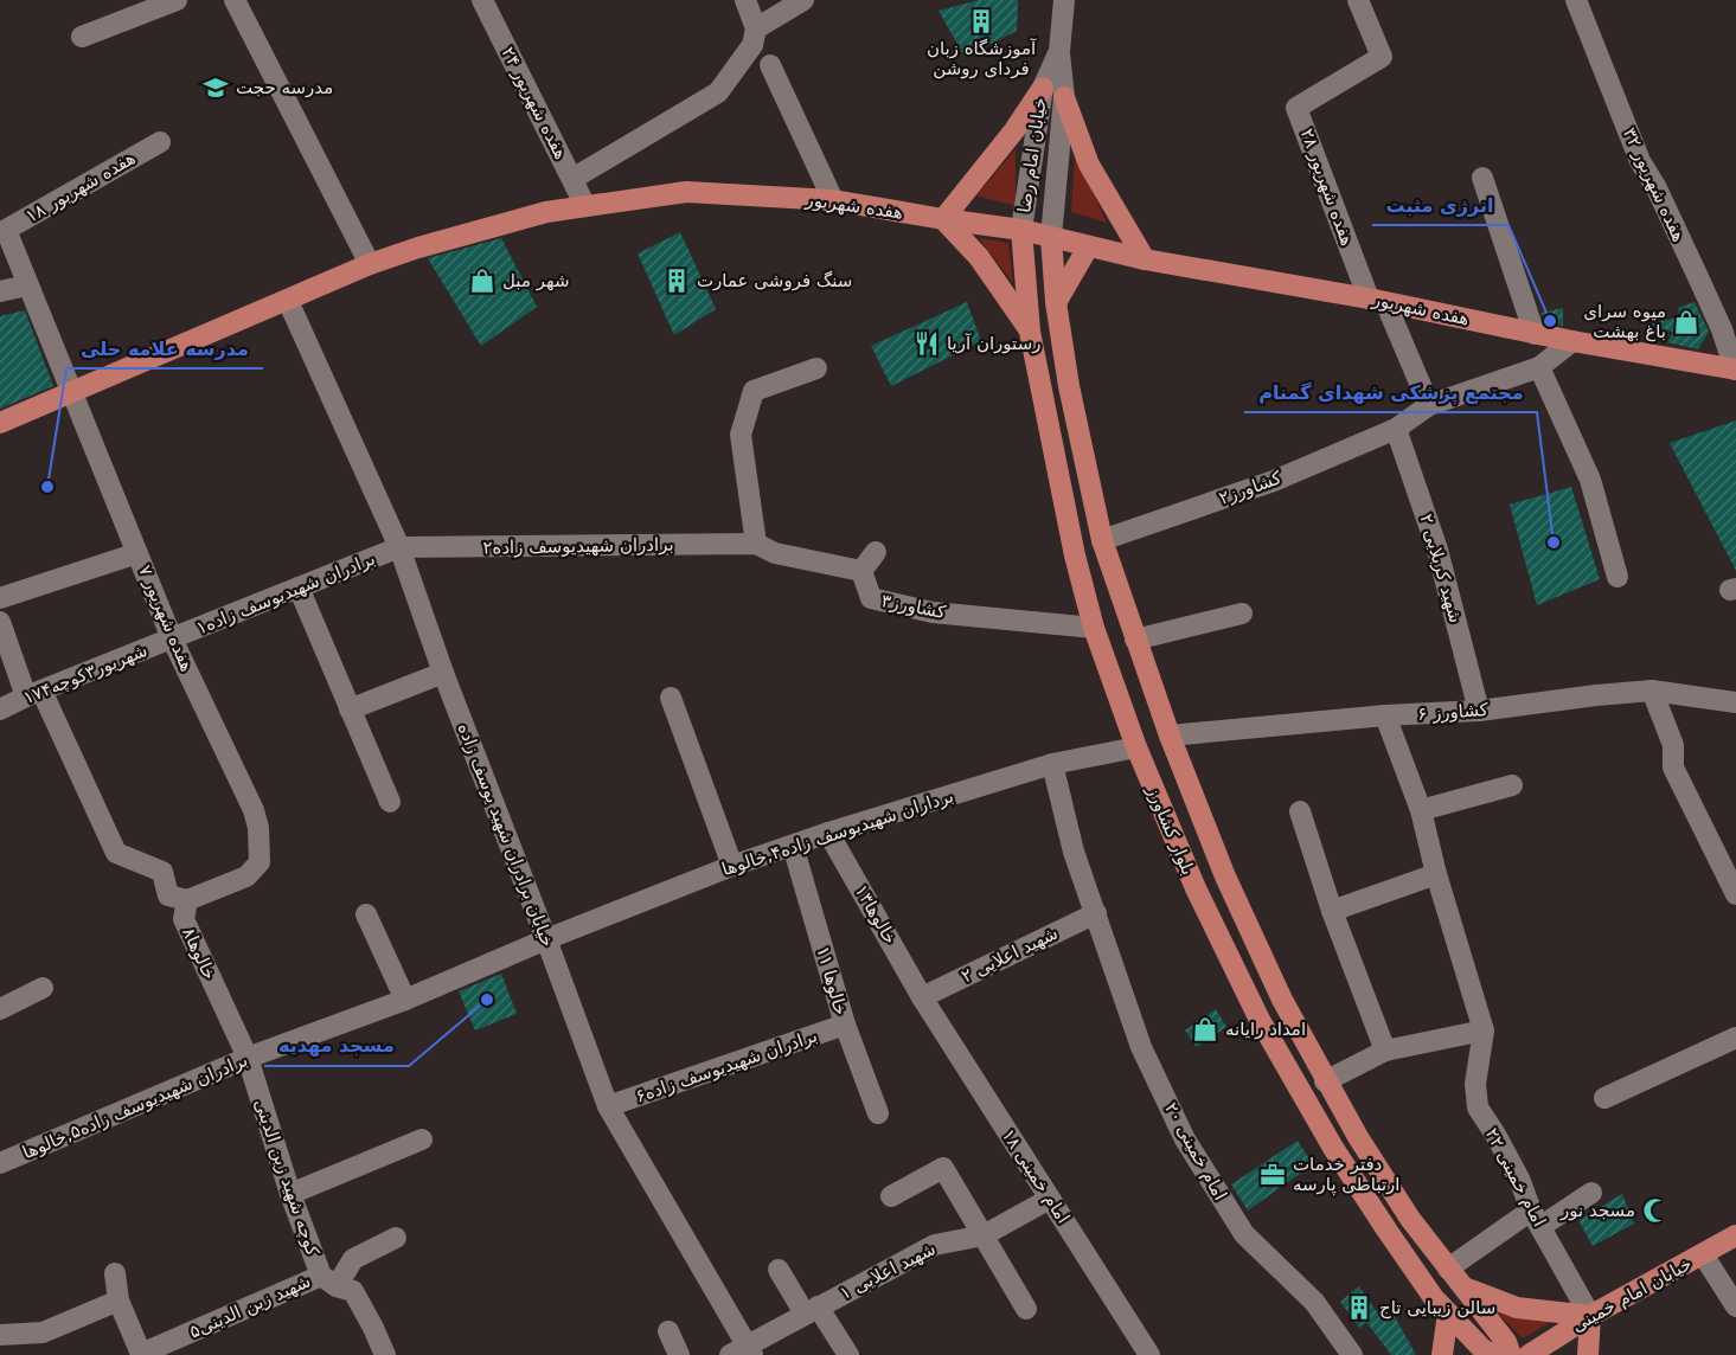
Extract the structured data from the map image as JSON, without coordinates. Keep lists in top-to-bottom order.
{
  "streets": {
    "main road": ["هفده شهریور", "بلوار کشاورز", "خیابان امام خمینی"],
    "street": [
      "هفده شهریور ۲۴",
      "خیابان امام رضا",
      "هفده شهریور ۳۲",
      "هفده شهریور ۱۸",
      "هفده شهریور ۲۸",
      "کشاورز۲",
      "برادران شهیدیوسف زاده۲",
      "شهید کربلایی ۲",
      "برادران شهیدیوسف زاده۱",
      "کشاورز۳",
      "هفده شهریور ۷",
      "۱۷شهریور۳کوچه۴",
      "کشاورز ۶",
      "برداران شهیدیوسف زاده۴,خالوها",
      "خیابان برادران شهید یوسف زاده",
      "خالوها۱۳",
      "خالوها۸",
      "شهید اعلایی ۲",
      "خالوها ۱۱",
      "برادران شهیدیوسف زاده۶",
      "برادران شهیدیوسف زاده۵,خالوها",
      "امام خمینی ۲۰",
      "امام خمینی ۱۸",
      "کوچه شهید زین الدینی",
      "امام خمینی ۲۲",
      "شهید اعلایی ۱",
      "شهید زین الدینی۵"
    ]
  },
  "crossings": [
    ["هفده شهریور ۲۴", "هفده شهریور"],
    ["خیابان امام رضا", "هفده شهریور"],
    ["خیابان امام رضا", "بلوار کشاورز"],
    ["هفده شهریور ۳۲", "هفده شهریور"],
    ["هفده شهریور ۱۸", "هفده شهریور"],
    ["هفده شهریور ۱۸", "هفده شهریور ۷"],
    ["هفده شهریور ۲۸", "هفده شهریور"],
    ["هفده شهریور", "کشاورز۲"],
    ["هفده شهریور", "هفده شهریور ۷"],
    ["هفده شهریور", "بلوار کشاورز"],
    ["هفده شهریور", "خیابان برادران شهید یوسف زاده"],
    ["کشاورز۲", "شهید کربلایی ۲"],
    ["کشاورز۲", "بلوار کشاورز"],
    ["برادران شهیدیوسف زاده۲", "برادران شهیدیوسف زاده۱"],
    ["برادران شهیدیوسف زاده۲", "خیابان برادران شهید یوسف زاده"],
    ["شهید کربلایی ۲", "کشاورز ۶"],
    ["برادران شهیدیوسف زاده۱", "هفده شهریور ۷"],
    ["برادران شهیدیوسف زاده۱", "۱۷شهریور۳کوچه۴"],
    ["برادران شهیدیوسف زاده۱", "خیابان برادران شهید یوسف زاده"],
    ["کشاورز۳", "بلوار کشاورز"],
    ["هفده شهریور ۷", "۱۷شهریور۳کوچه۴"],
    ["هفده شهریور ۷", "خالوها۸"],
    ["کشاورز ۶", "بلوار کشاورز"],
    ["بلوار کشاورز", "برداران شهیدیوسف زاده۴,خالوها"],
    ["برداران شهیدیوسف زاده۴,خالوها", "خیابان برادران شهید یوسف زاده"],
    ["برداران شهیدیوسف زاده۴,خالوها", "خالوها۱۳"],
    ["برداران شهیدیوسف زاده۴,خالوها", "خالوها ۱۱"],
    ["برداران شهیدیوسف زاده۴,خالوها", "برادران شهیدیوسف زاده۵,خالوها"],
    ["برداران شهیدیوسف زاده۴,خالوها", "امام خمینی ۲۰"],
    ["خیابان برادران شهید یوسف زاده", "برادران شهیدیوسف زاده۶"],
    ["خیابان برادران شهید یوسف زاده", "برادران شهیدیوسف زاده۵,خالوها"],
    ["خیابان برادران شهید یوسف زاده", "شهید اعلایی ۱"],
    ["خالوها۱۳", "شهید اعلایی ۲"],
    ["خالوها۱۳", "امام خمینی ۱۸"],
    ["خالوها۸", "برادران شهیدیوسف زاده۵,خالوها"],
    ["خالوها۸", "کوچه شهید زین الدینی"],
    ["شهید اعلایی ۲", "امام خمینی ۲۰"],
    ["شهید اعلایی ۲", "امام خمینی ۱۸"],
    ["خالوها ۱۱", "برادران شهیدیوسف زاده۶"],
    ["برادران شهیدیوسف زاده۵,خالوها", "کوچه شهید زین الدینی"],
    ["امام خمینی ۱۸", "شهید اعلایی ۱"],
    ["کوچه شهید زین الدینی", "شهید زین الدینی۵"],
    ["امام خمینی ۲۲", "خیابان امام خمینی"]
  ],
  "places": {
    "building": ["آموزشگاه زبان فردای روشن", "سنگ فروشی عمارت", "سالن زیبایی تاج"],
    "school or university": ["مدرسه حجت"],
    "shop": ["شهر مبل", "میوه سرای باغ بهشت", "امداد رایانه"],
    "other": [
      "انرژی مثبت",
      "مدرسه علامه حلی",
      "مجتمع پزشکی شهدای گمنام",
      "مسجد مهدیه"
    ],
    "restaurant": ["رستوران آریا"],
    "office": ["دفتر خدمات ارتباطی پارسه"],
    "mosque": ["مسجد نور"]
  }
}
